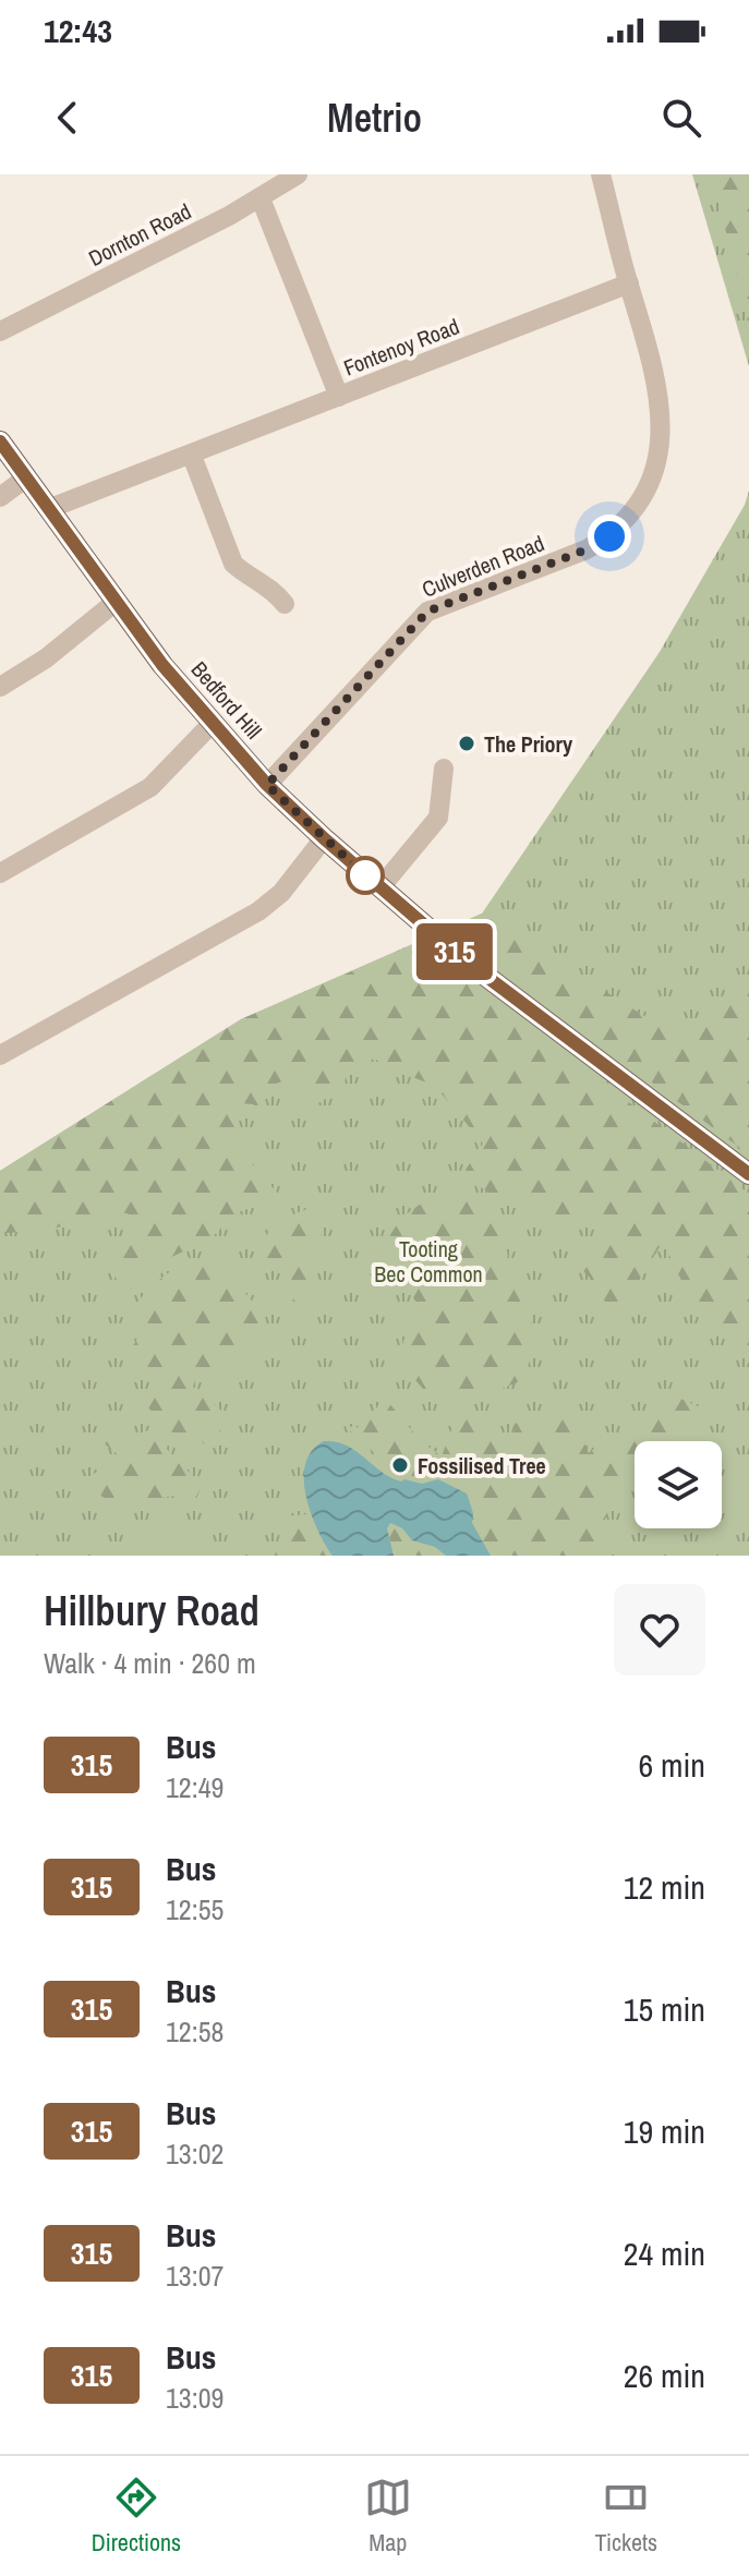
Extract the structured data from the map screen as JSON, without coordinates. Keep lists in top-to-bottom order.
{
  "streets": {
    "main road": ["Bedford Hill"],
    "street": ["Dornton Road", "Fontenoy Road", "Culverden Road"]
  },
  "crossings": [
    ["Fontenoy Road", "Culverden Road"],
    ["Fontenoy Road", "Bedford Hill"],
    ["Culverden Road", "Bedford Hill"]
  ],
  "parks": ["Tooting Bec Common"],
  "places": ["The Priory", "Fossilised Tree"],
  "lines": ["bus line 315"],
  "page": {
    "status": "12:43",
    "header": "Metrio",
    "on_map": "315",
    "heading": ["Hillbury Road", "Walk · 4 min · 260 m"],
    "list": [
      {
        "mark": "315",
        "name": "Bus",
        "note": "12:49",
        "value": "6 min"
      },
      {
        "mark": "315",
        "name": "Bus",
        "note": "12:55",
        "value": "12 min"
      },
      {
        "mark": "315",
        "name": "Bus",
        "note": "12:58",
        "value": "15 min"
      },
      {
        "mark": "315",
        "name": "Bus",
        "note": "13:02",
        "value": "19 min"
      },
      {
        "mark": "315",
        "name": "Bus",
        "note": "13:07",
        "value": "24 min"
      },
      {
        "mark": "315",
        "name": "Bus",
        "note": "13:09",
        "value": "26 min"
      }
    ],
    "tabs": ["Directions", "Map", "Tickets"]
  }
}
